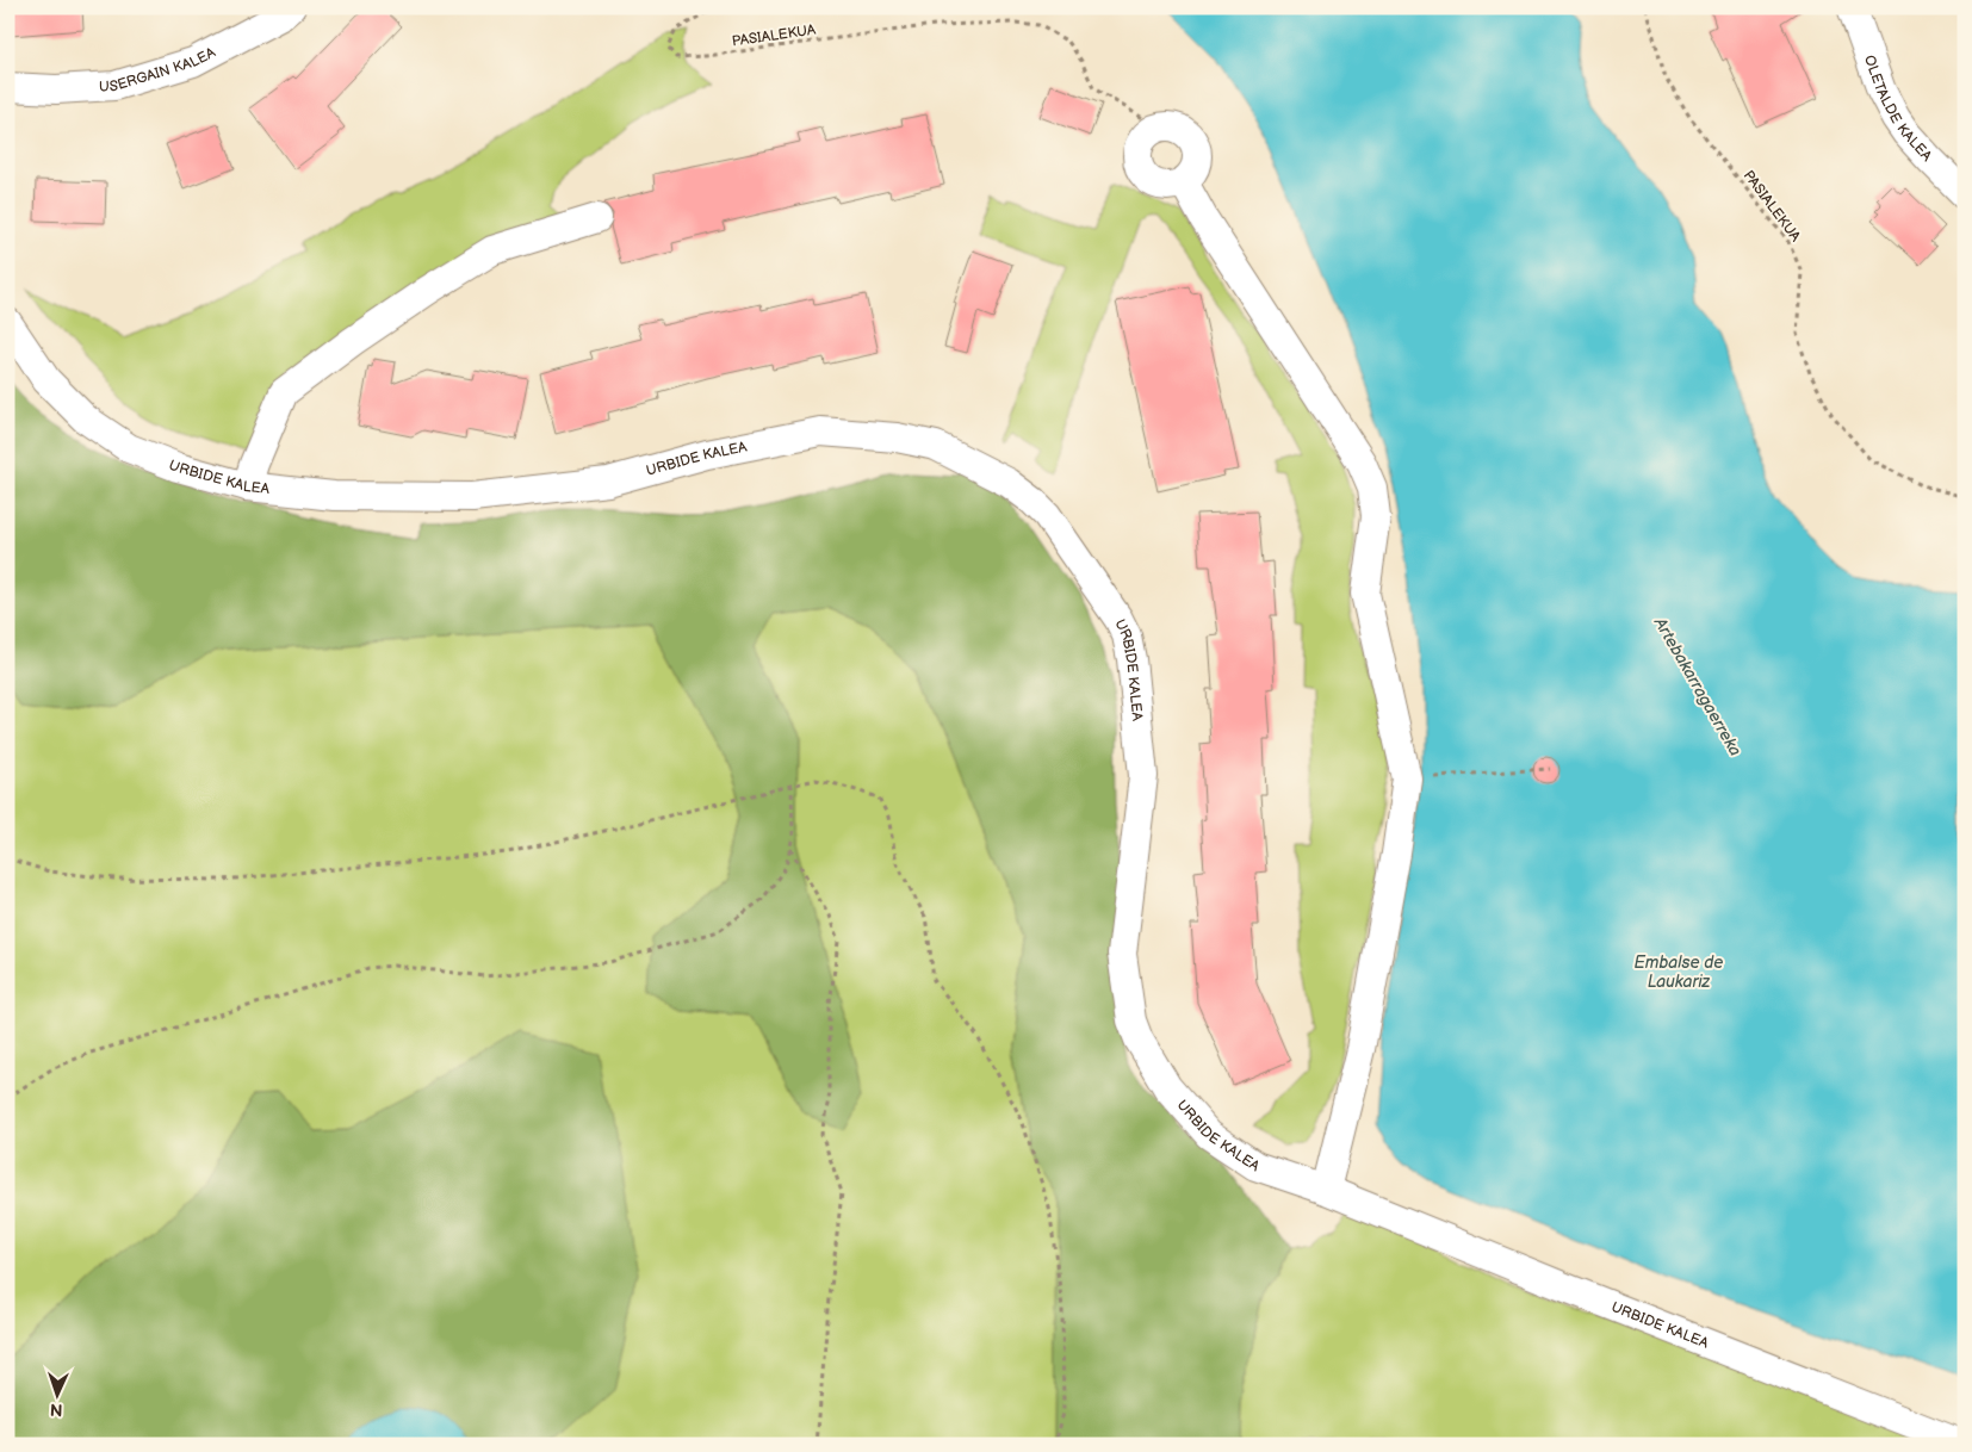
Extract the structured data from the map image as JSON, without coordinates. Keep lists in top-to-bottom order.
{
  "streets": {
    "street": ["USERGAIN KALEA", "OLETALDE KALEA", "URBIDE KALEA"],
    "path": ["PASIALEKUA"]
  },
  "water": ["Artebakarragaerreka", "Embalse de Laukariz"],
  "north": "bottom"
}
